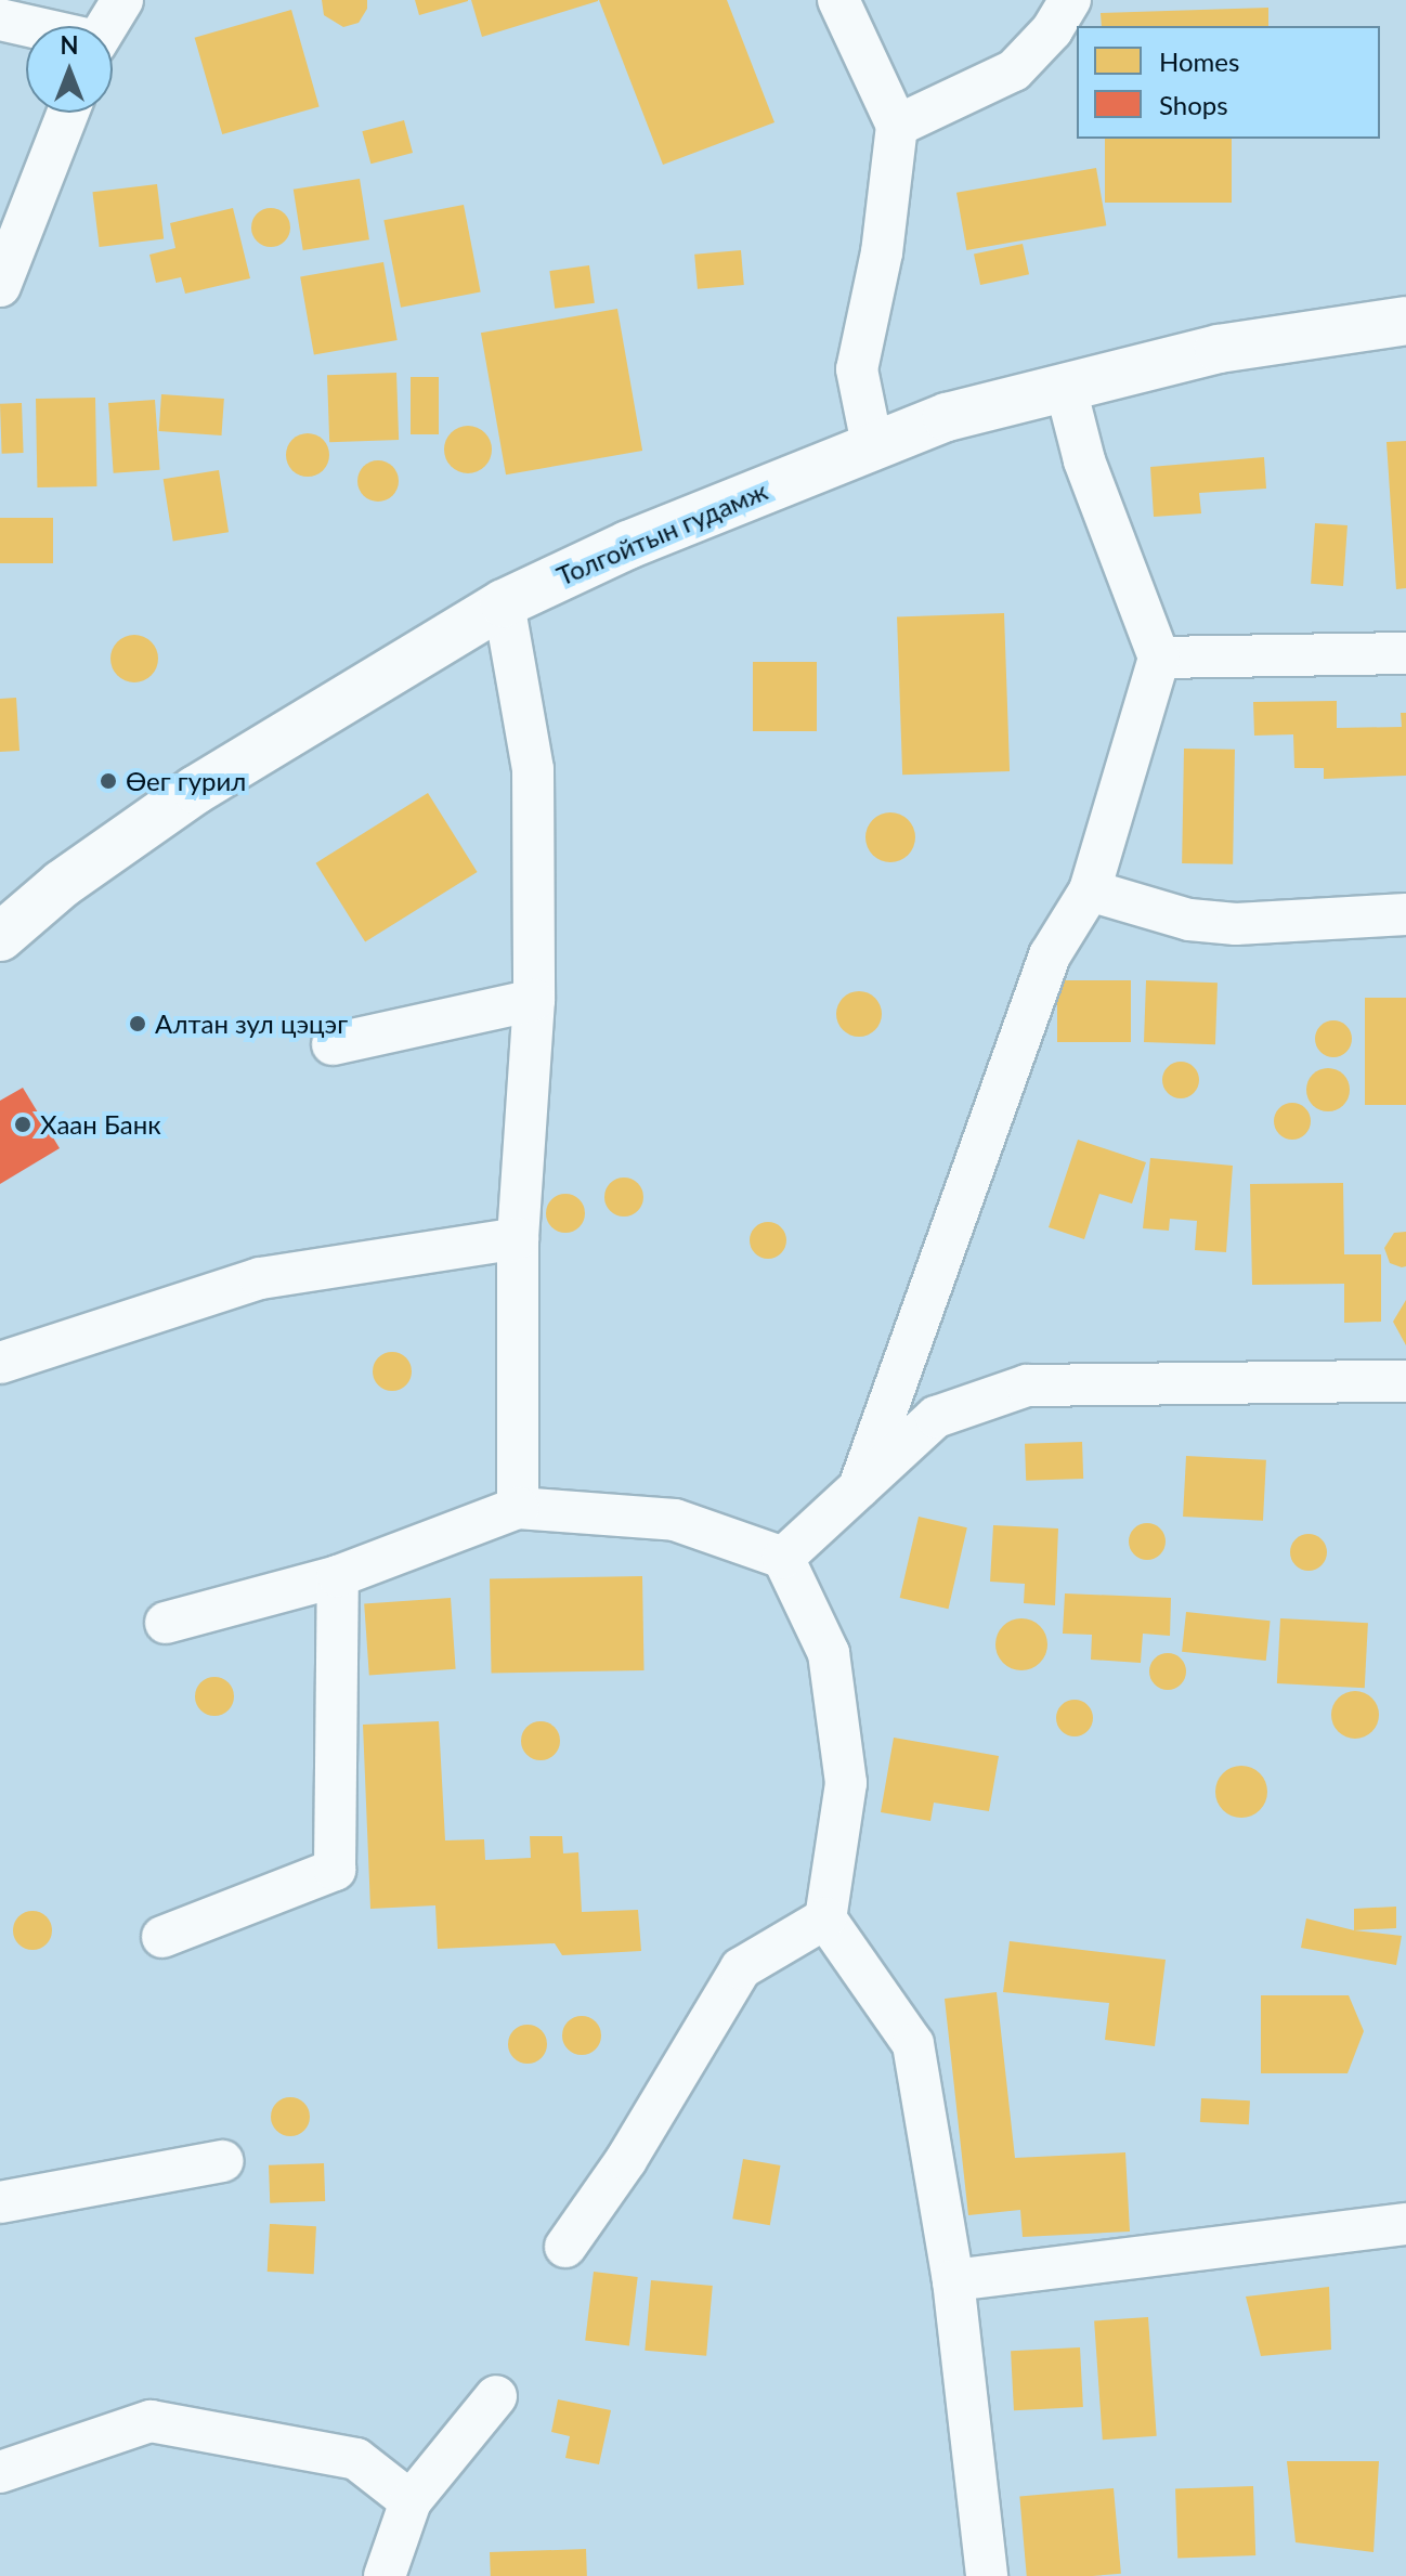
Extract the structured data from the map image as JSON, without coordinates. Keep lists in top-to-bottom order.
{
  "streets": {
    "main road": ["Толгойтын гудамж"]
  },
  "places": ["Өег гурил", "Алтан зул цэцэг", "Хаан Банк"],
  "legend": ["Homes", "Shops"],
  "north": "top"
}
